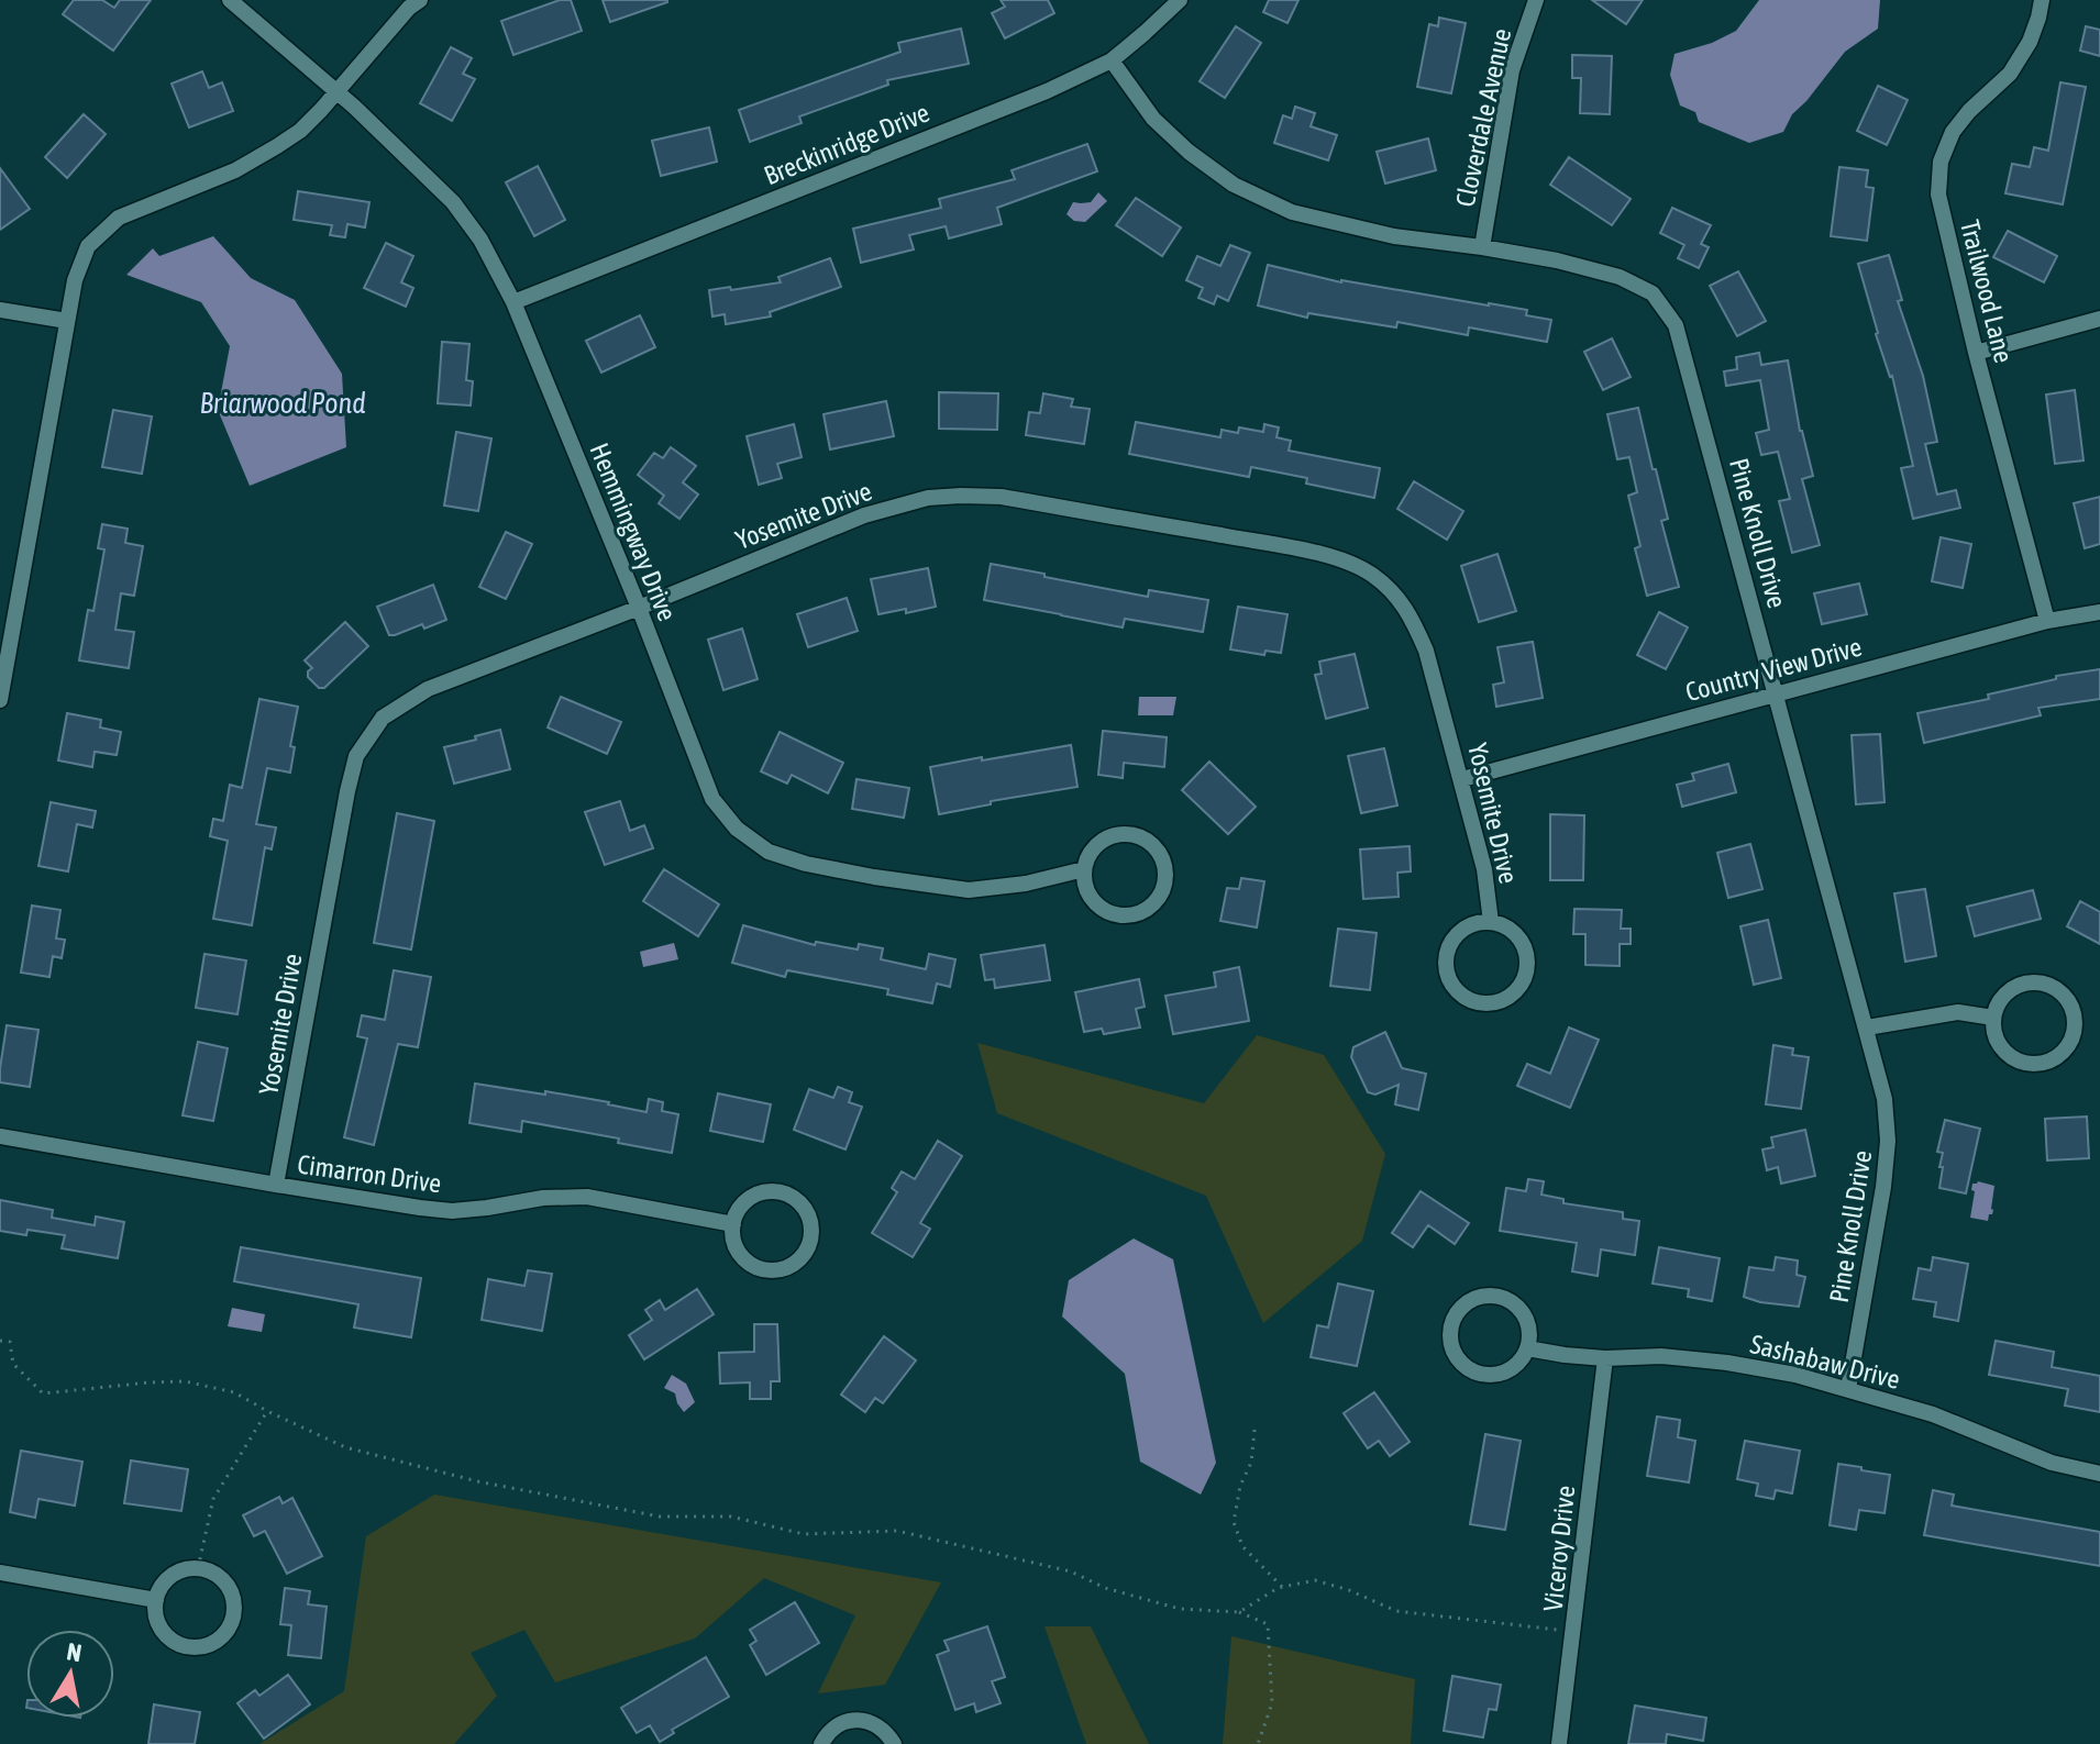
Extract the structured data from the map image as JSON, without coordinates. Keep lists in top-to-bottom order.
{
  "streets": {
    "street": [
      "Cloverdale Avenue",
      "Breckinridge Drive",
      "Trailwood Lane",
      "Yosemite Drive",
      "Hemmingway Drive",
      "Pine Knoll Drive",
      "Country View Drive",
      "Cimarron Drive",
      "Sashabaw Drive",
      "Viceroy Drive"
    ]
  },
  "crossings": [
    ["Cloverdale Avenue", "Pine Knoll Drive"],
    ["Breckinridge Drive", "Hemmingway Drive"],
    ["Breckinridge Drive", "Pine Knoll Drive"],
    ["Trailwood Lane", "Country View Drive"],
    ["Yosemite Drive", "Hemmingway Drive"],
    ["Yosemite Drive", "Country View Drive"],
    ["Yosemite Drive", "Cimarron Drive"],
    ["Pine Knoll Drive", "Country View Drive"],
    ["Pine Knoll Drive", "Sashabaw Drive"],
    ["Sashabaw Drive", "Viceroy Drive"]
  ],
  "water": ["Briarwood Pond"],
  "north": "top"
}
